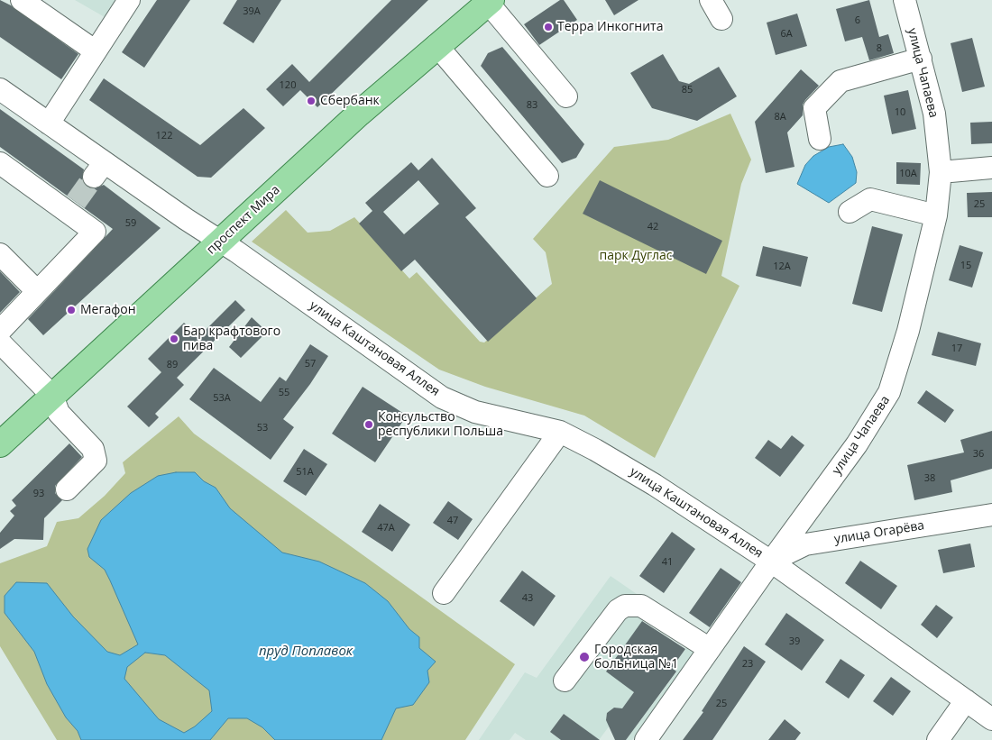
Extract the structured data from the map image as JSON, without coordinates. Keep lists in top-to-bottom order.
{
  "streets": {
    "main road": ["проспект Мира"],
    "street": ["улица Чапаева", "улица Каштановая Аллея", "улица Огарёва"]
  },
  "crossings": [
    ["улица Чапаева", "улица Каштановая Аллея"],
    ["улица Чапаева", "улица Огарёва"],
    ["проспект Мира", "улица Каштановая Аллея"],
    ["улица Каштановая Аллея", "улица Огарёва"]
  ],
  "water": ["пруд Поплавок"],
  "parks": ["парк Дуглас"],
  "places": [
    "Терра Инкогнита",
    "Сбербанк",
    "Мегафон",
    "Бар крафтового пива",
    "Консульство республики Польша",
    "Городская больница №1"
  ],
  "house_numbers": [
    "39А",
    "6",
    "6А",
    "8",
    "120",
    "85",
    "83",
    "10",
    "8А",
    "122",
    "10А",
    "25",
    "59",
    "42",
    "15",
    "12А",
    "17",
    "57",
    "89",
    "55",
    "53А",
    "53",
    "36",
    "51А",
    "38",
    "93",
    "47",
    "47А",
    "41",
    "43",
    "39",
    "23",
    "25"
  ]
}
